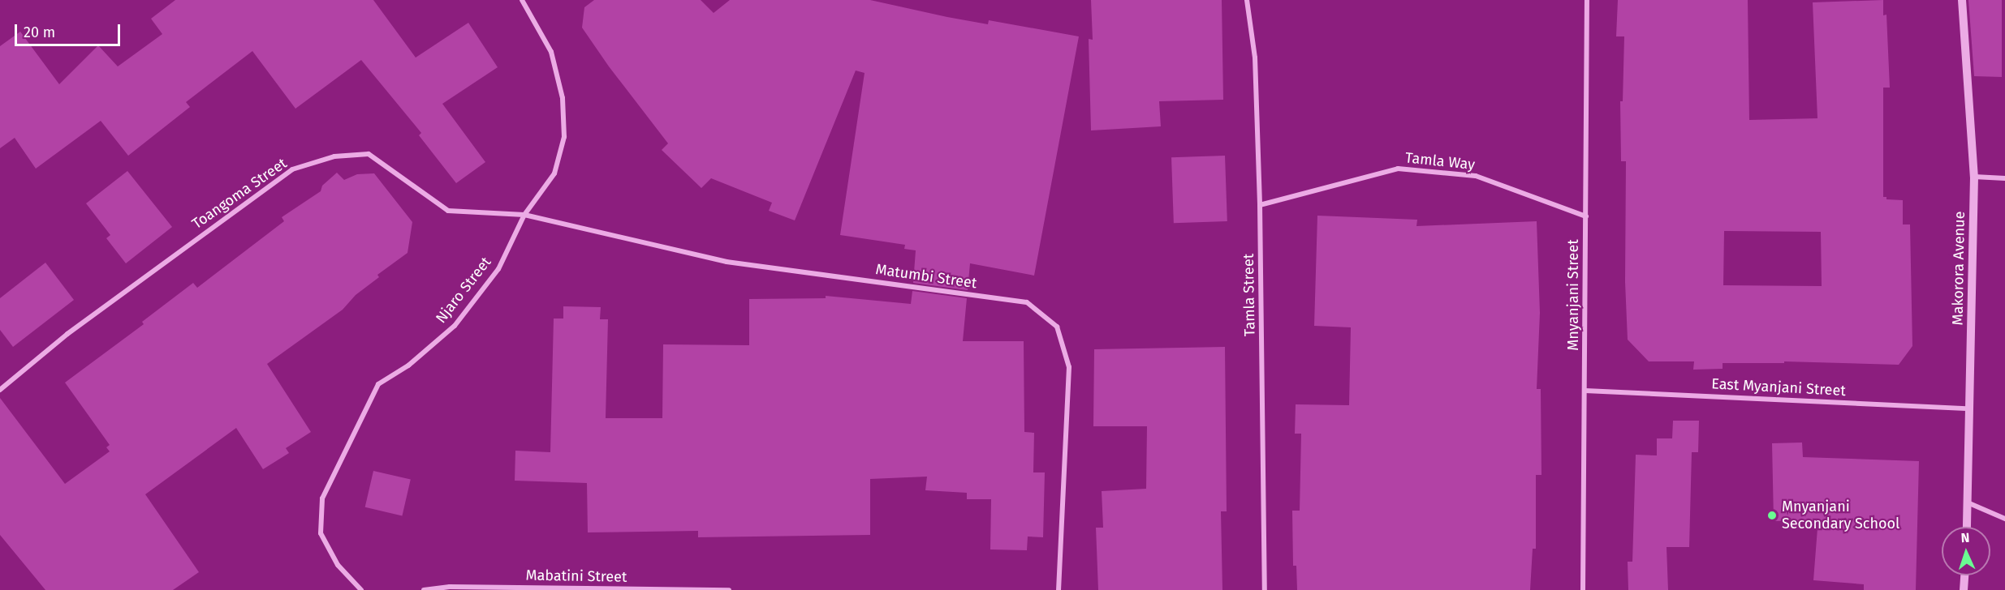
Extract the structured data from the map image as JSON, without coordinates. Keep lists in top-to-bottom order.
{
  "streets": {
    "street": [
      "Tamla Way",
      "Toangoma Street",
      "Makorora Avenue",
      "Matumbi Street",
      "Njaro Street",
      "Tamla Street",
      "Mnyanjani Street",
      "East Myanjani Street",
      "Mabatini Street"
    ]
  },
  "crossings": [
    ["Tamla Way", "Tamla Street"],
    ["Tamla Way", "Mnyanjani Street"],
    ["Toangoma Street", "Matumbi Street"],
    ["Toangoma Street", "Njaro Street"],
    ["Makorora Avenue", "East Myanjani Street"],
    ["Matumbi Street", "Njaro Street"],
    ["Mnyanjani Street", "East Myanjani Street"]
  ],
  "places": ["Mnyanjani Secondary School"],
  "scale_bar": "20 m",
  "north": "top"
}
